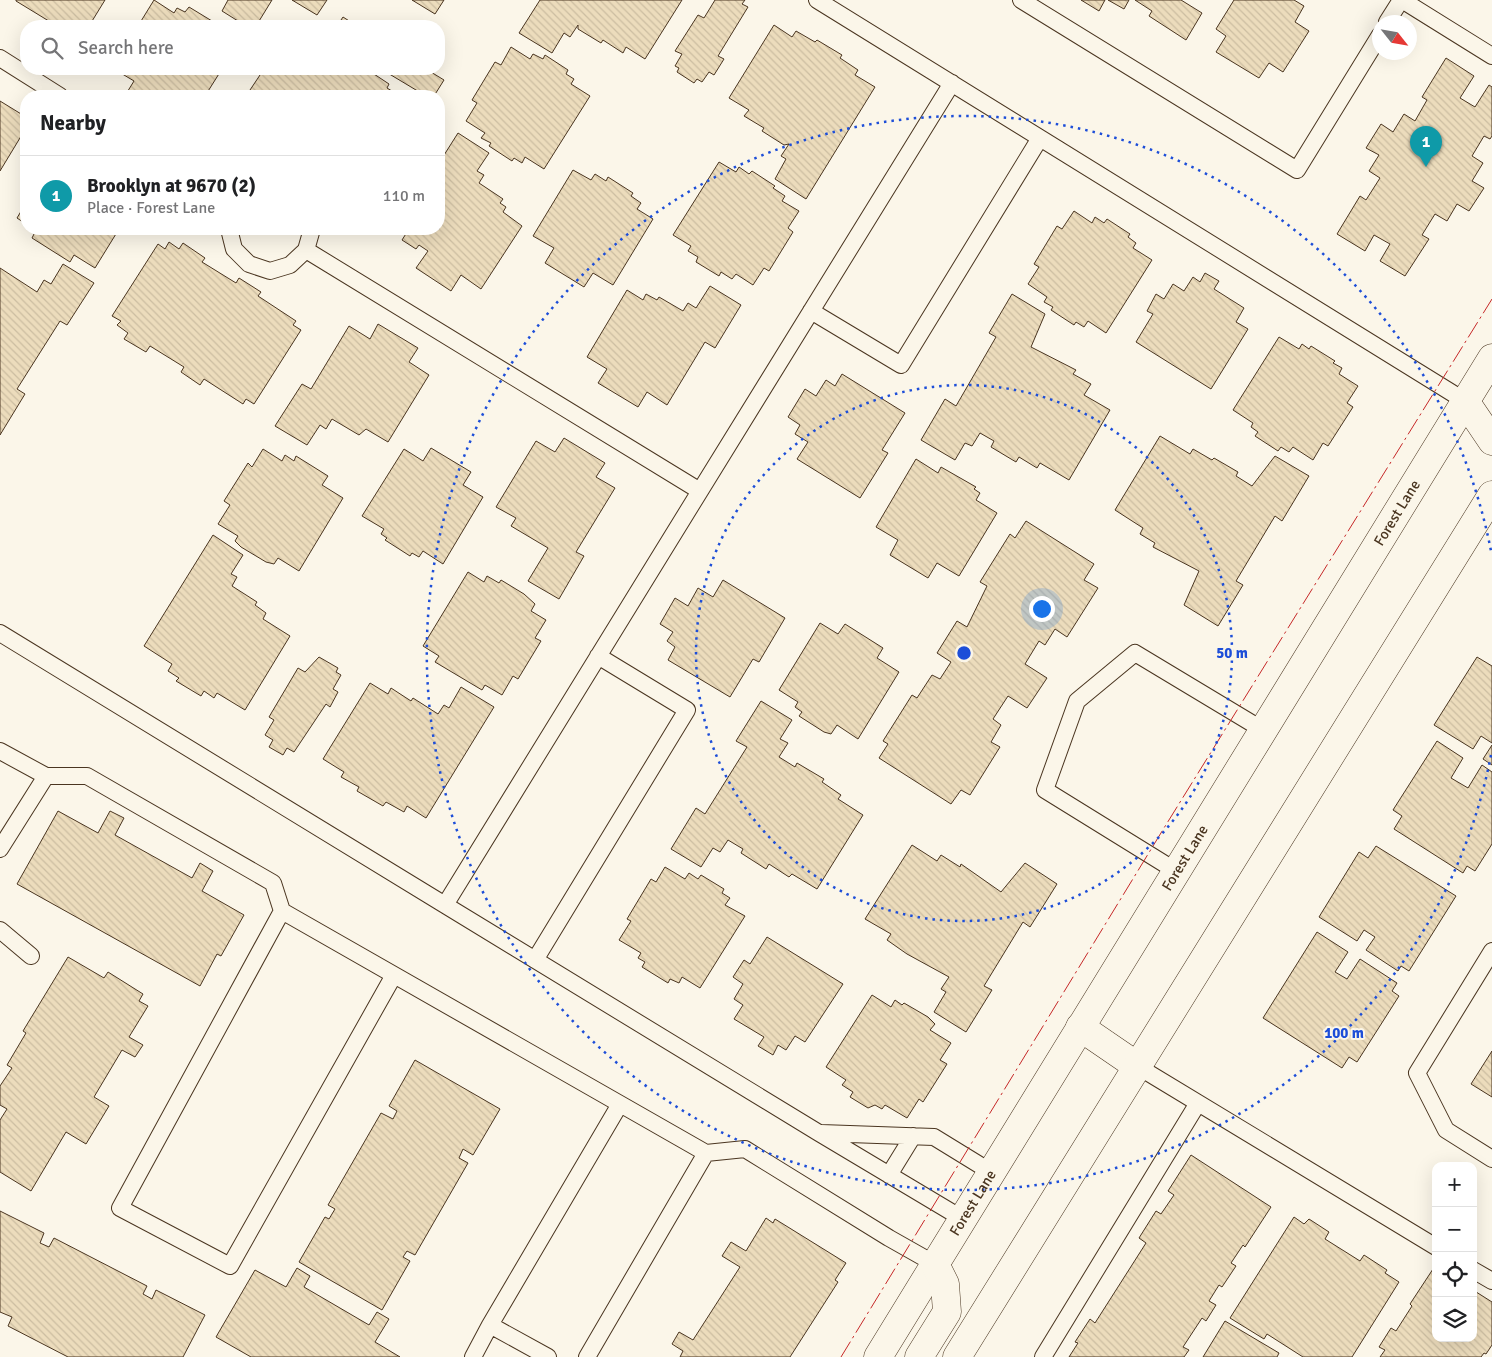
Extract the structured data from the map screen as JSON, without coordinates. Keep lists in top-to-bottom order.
{
  "streets": {
    "main road": ["Forest Lane"]
  },
  "north": "bottom right",
  "page": {
    "search": "Search here",
    "heading": "Nearby",
    "pins": "1",
    "list": [
      {
        "mark": "1",
        "name": "Brooklyn at 9670 (2)",
        "note": "Place · Forest Lane",
        "value": "110 m"
      }
    ],
    "map_buttons": ["+", "−"]
  },
  "rings": ["50 m", "100 m"]
}
